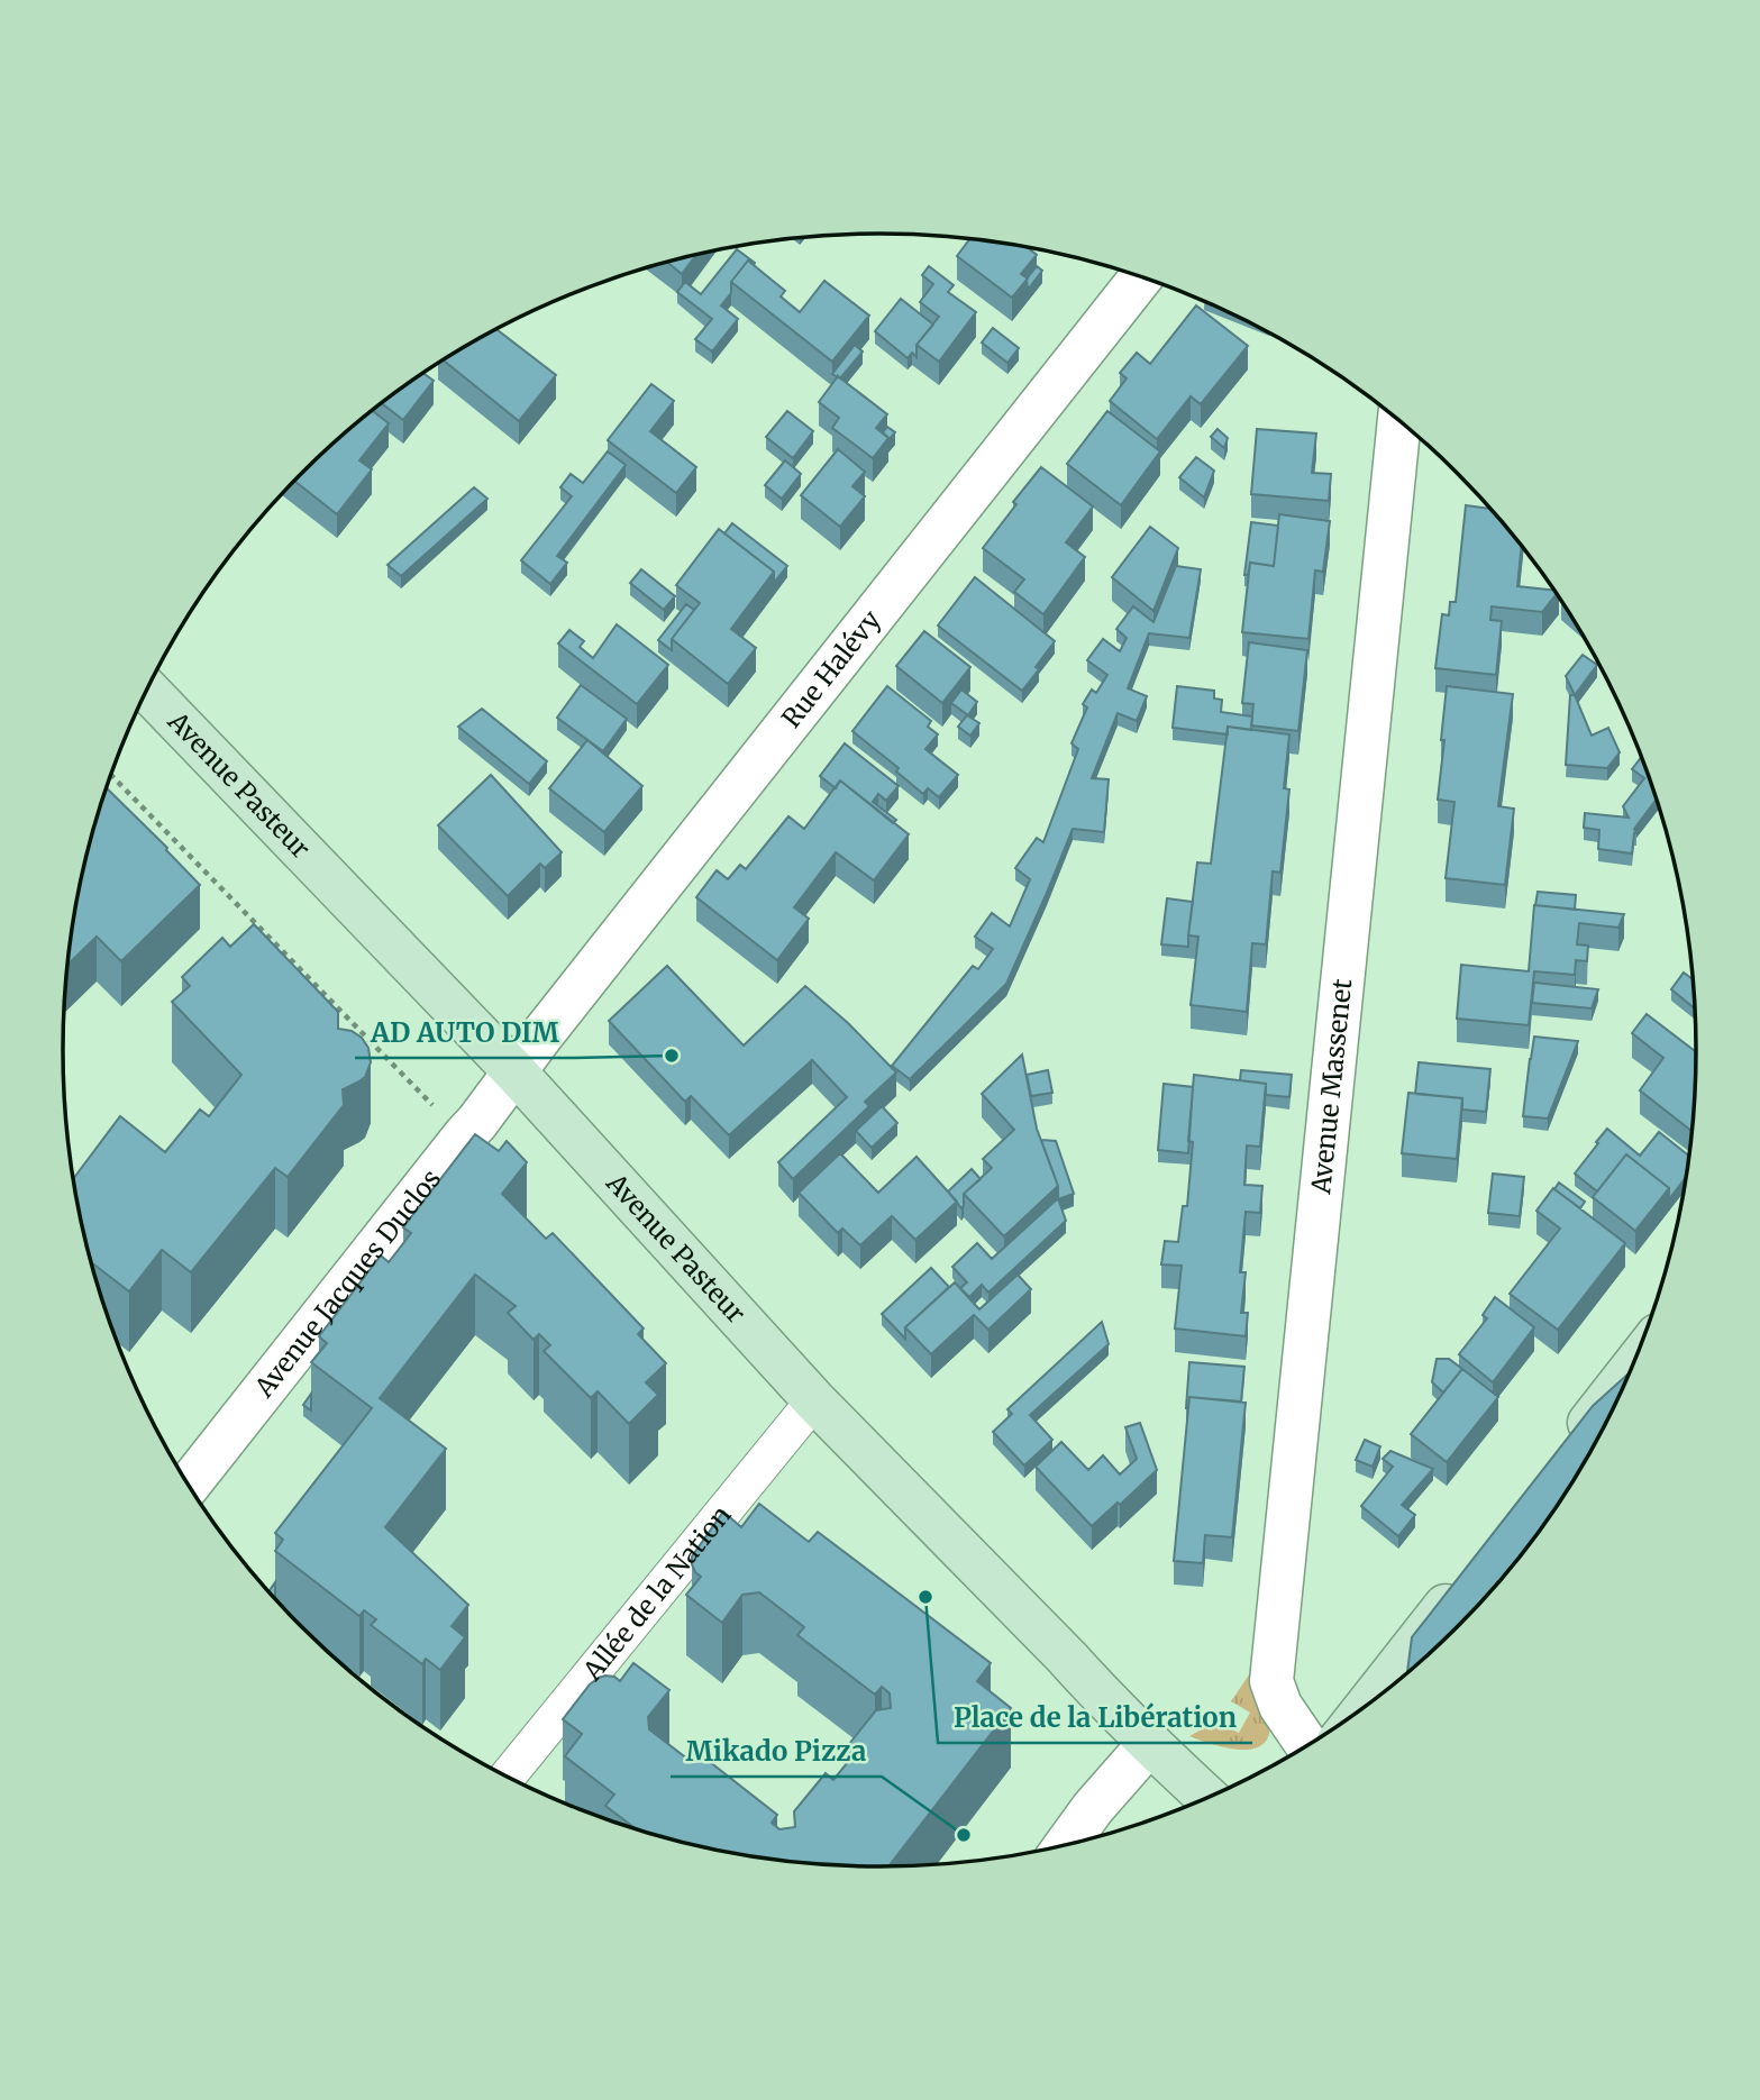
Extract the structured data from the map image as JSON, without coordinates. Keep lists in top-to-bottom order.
{
  "streets": {
    "main road": ["Avenue Pasteur"],
    "street": [
      "Rue Halévy",
      "Avenue Massenet",
      "Avenue Jacques Duclos",
      "Allée de la Nation"
    ]
  },
  "crossings": [
    ["Rue Halévy", "Avenue Pasteur"],
    ["Rue Halévy", "Avenue Jacques Duclos"],
    ["Avenue Pasteur", "Avenue Jacques Duclos"],
    ["Avenue Pasteur", "Allée de la Nation"]
  ],
  "places": ["AD AUTO DIM", "Place de la Libération", "Mikado Pizza"]
}
